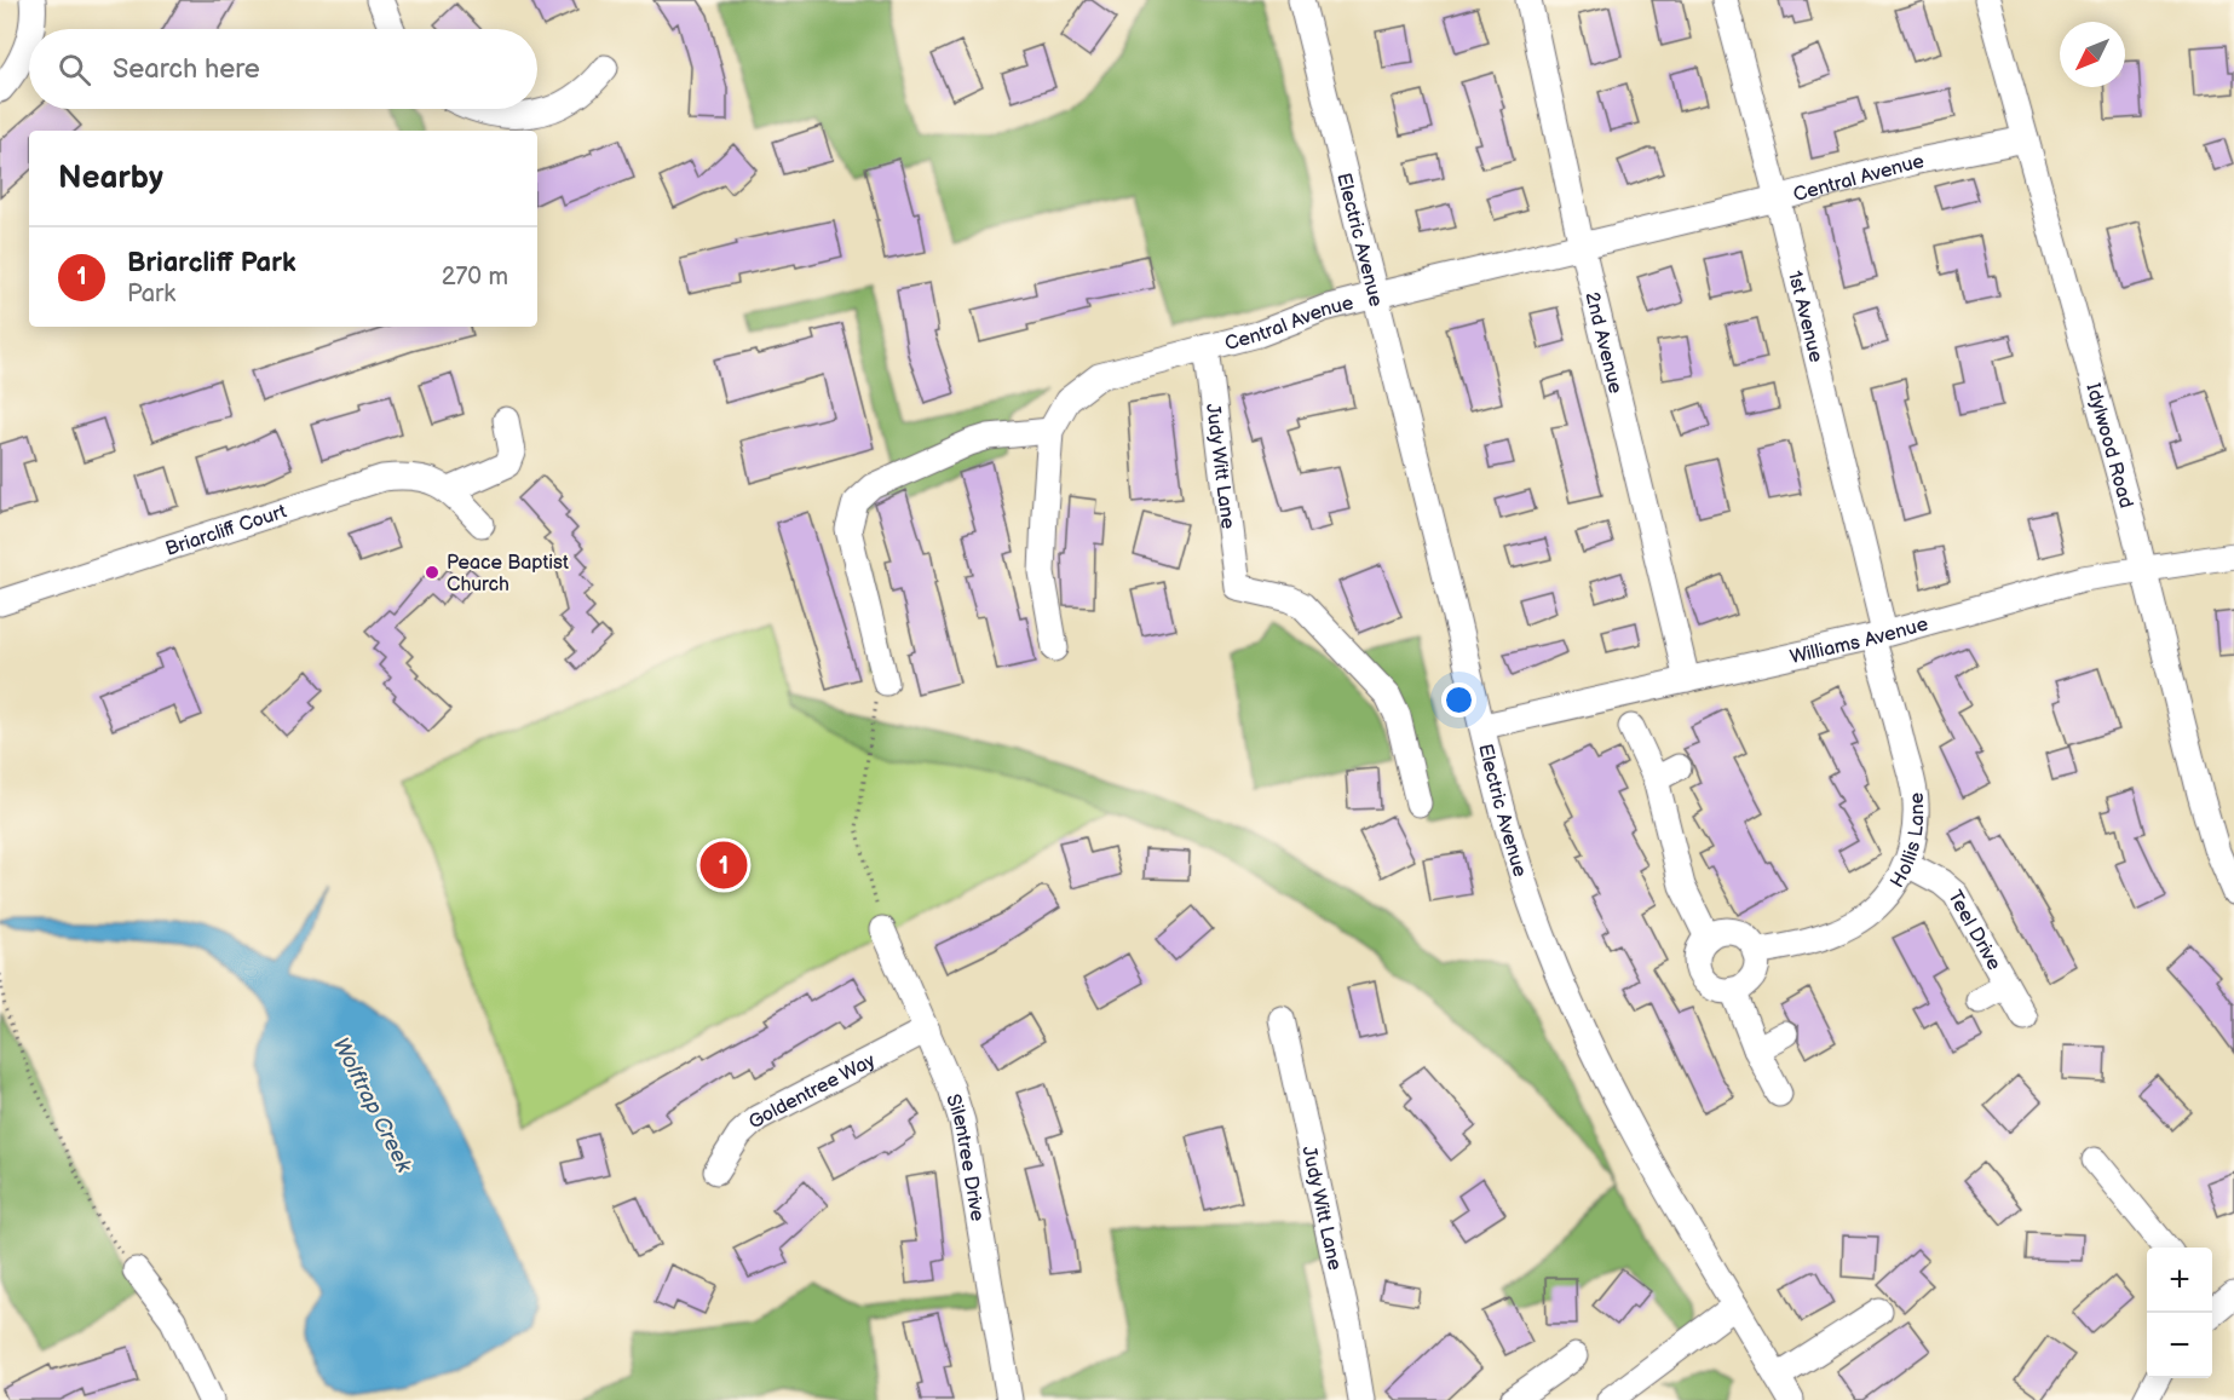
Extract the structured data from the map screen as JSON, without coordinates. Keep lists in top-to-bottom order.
{
  "streets": {
    "street": [
      "Central Avenue",
      "Electric Avenue",
      "1st Avenue",
      "2nd Avenue",
      "Idylwood Road",
      "Judy Witt Lane",
      "Briarcliff Court",
      "Williams Avenue",
      "Hollis Lane",
      "Teel Drive",
      "Goldentree Way",
      "Silentree Drive"
    ]
  },
  "crossings": [
    ["Central Avenue", "Electric Avenue"],
    ["Central Avenue", "1st Avenue"],
    ["Central Avenue", "2nd Avenue"],
    ["Central Avenue", "Idylwood Road"],
    ["Central Avenue", "Judy Witt Lane"],
    ["Electric Avenue", "Williams Avenue"],
    ["1st Avenue", "Williams Avenue"],
    ["1st Avenue", "Hollis Lane"],
    ["2nd Avenue", "Williams Avenue"],
    ["Idylwood Road", "Williams Avenue"],
    ["Williams Avenue", "Hollis Lane"],
    ["Hollis Lane", "Teel Drive"],
    ["Goldentree Way", "Silentree Drive"]
  ],
  "water": ["Wolftrap Creek"],
  "places": ["Peace Baptist Church"],
  "north": "bottom left",
  "page": {
    "search": "Search here",
    "heading": "Nearby",
    "list": [
      {
        "mark": "1",
        "name": "Briarcliff Park",
        "note": "Park",
        "value": "270 m"
      }
    ],
    "pins": "1",
    "map_buttons": ["+", "−"]
  }
}
